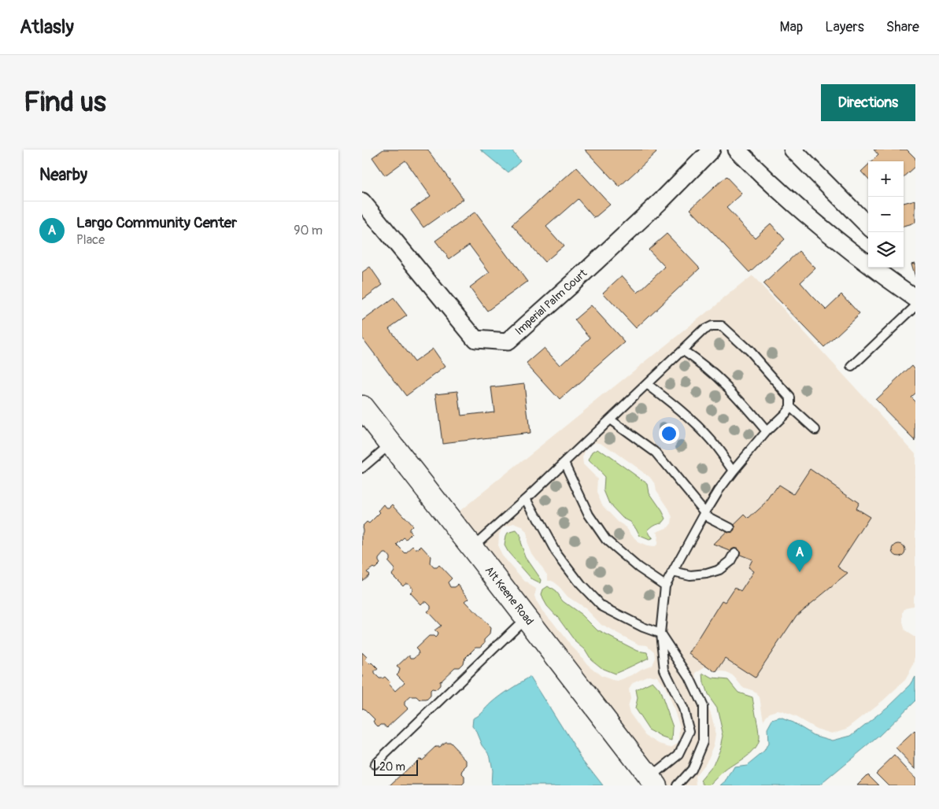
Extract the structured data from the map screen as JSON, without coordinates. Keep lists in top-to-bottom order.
{
  "streets": {
    "street": ["Imperial Palm Court", "Alt Keene Road"]
  },
  "scale_bar": "20 m",
  "page": {
    "header": "Atlasly",
    "nav": ["Map", "Layers", "Share"],
    "buttons": "Directions",
    "title": "Find us",
    "heading": "Nearby",
    "map_buttons": ["+", "−"],
    "list": [
      {
        "mark": "A",
        "name": "Largo Community Center",
        "note": "Place",
        "value": "90 m"
      }
    ],
    "pins": "A",
    "scale": "20 m"
  }
}
